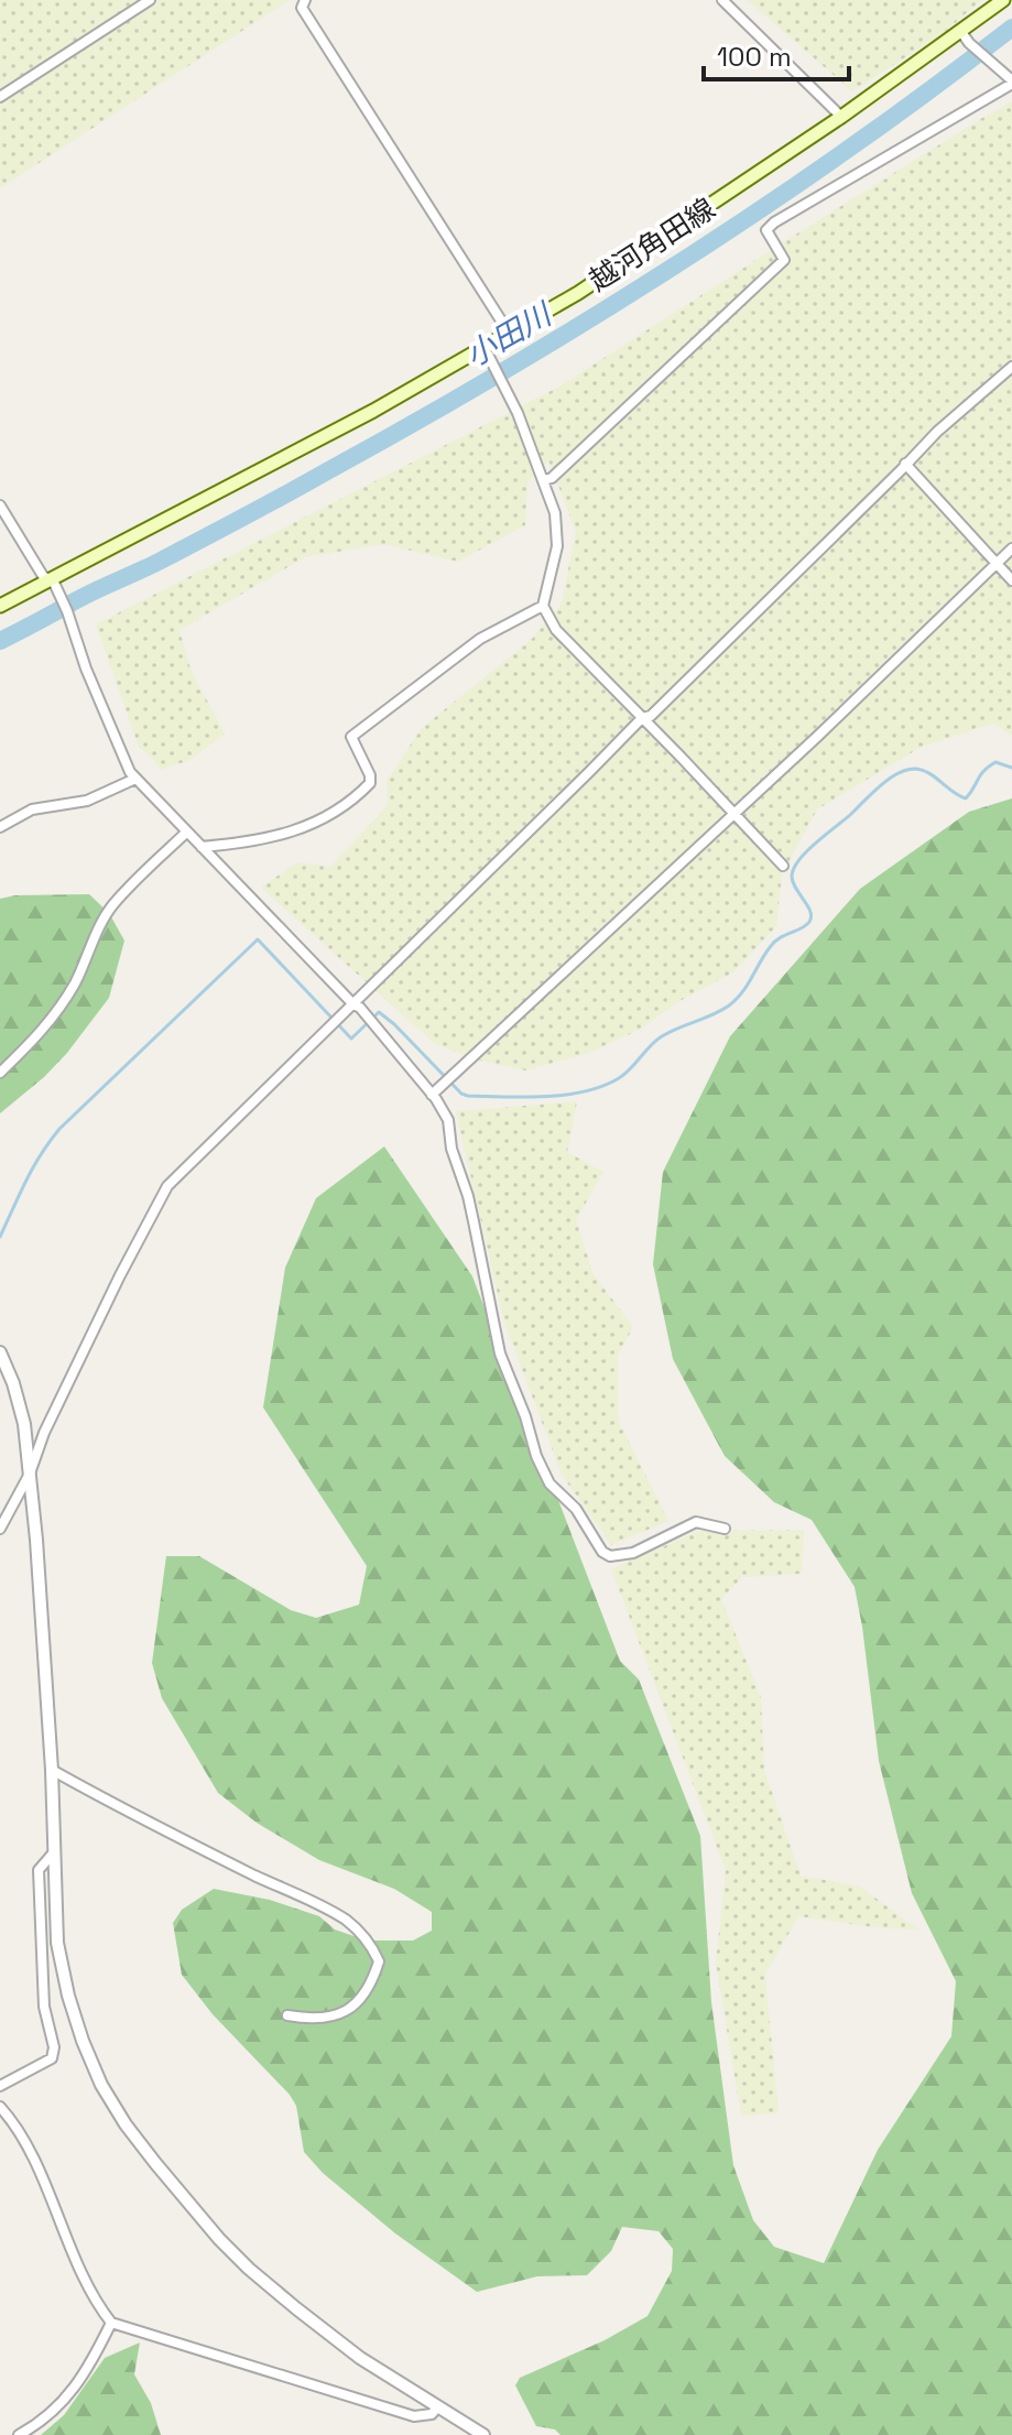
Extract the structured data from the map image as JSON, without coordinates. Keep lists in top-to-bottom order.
{
  "streets": {
    "main road": ["越河角田線"]
  },
  "water": ["小田川"],
  "scale_bar": "100 m"
}
